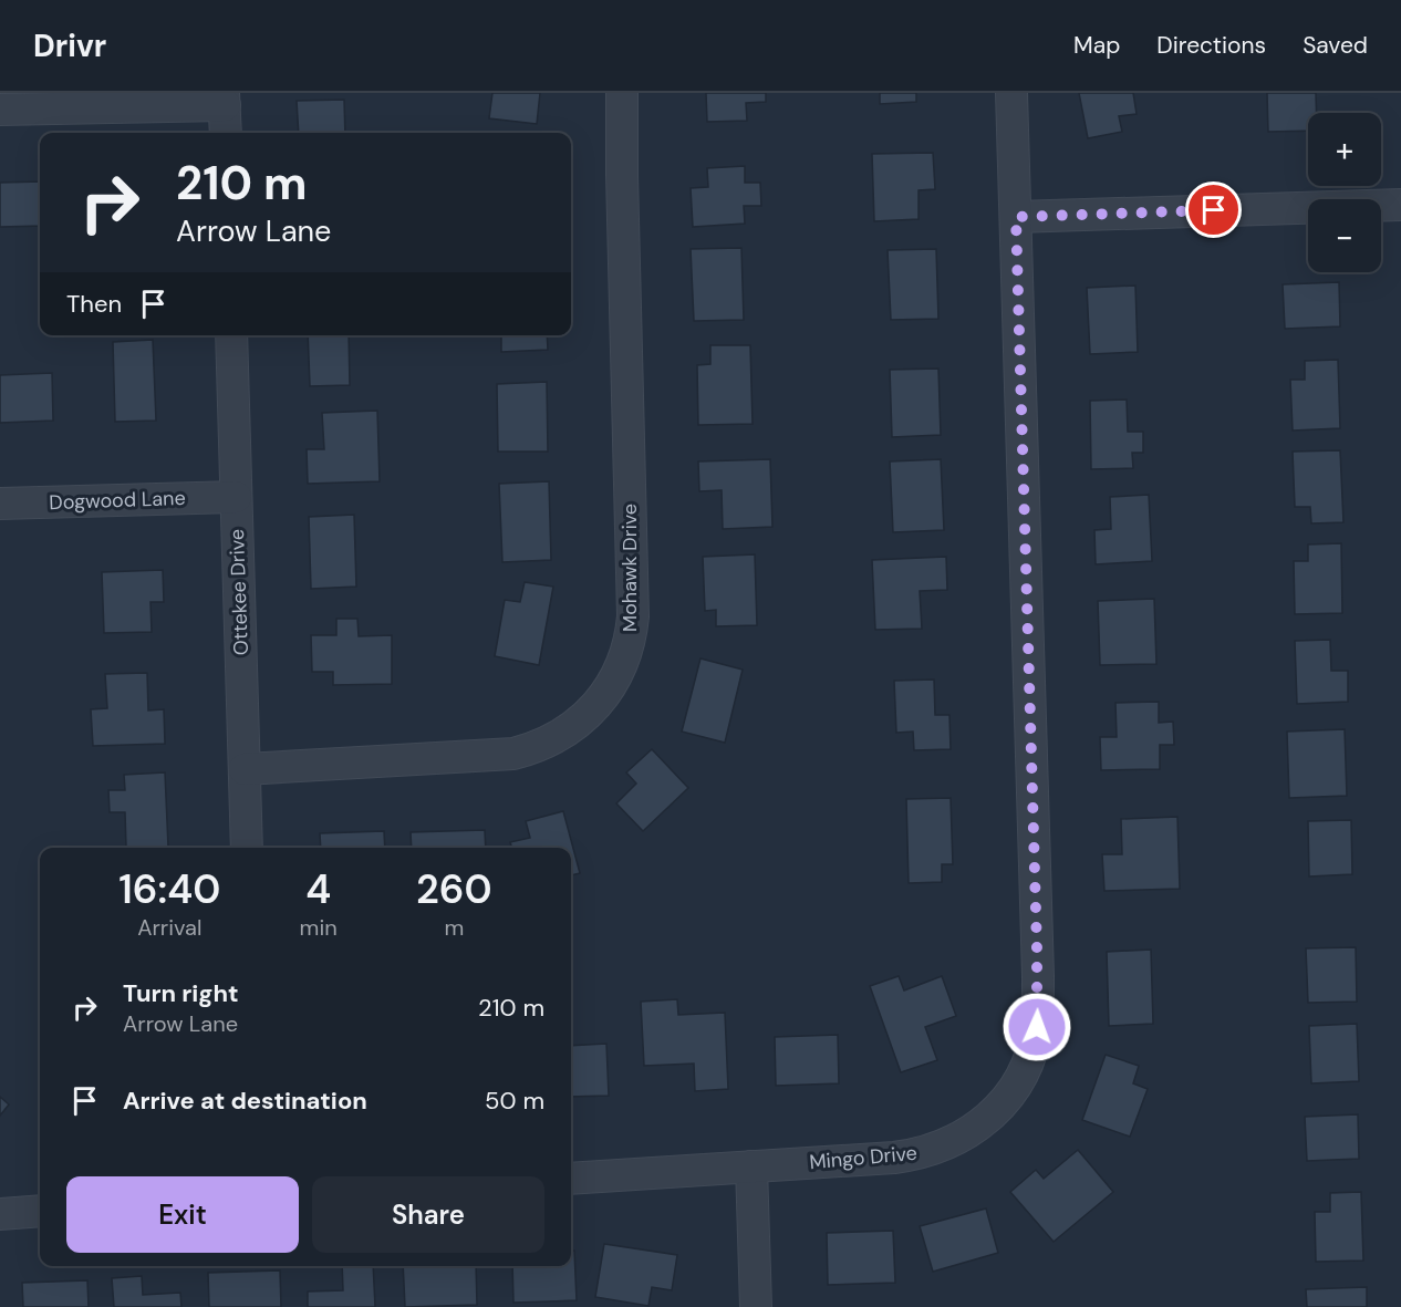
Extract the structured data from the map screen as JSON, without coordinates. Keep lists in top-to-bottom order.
{
  "streets": {
    "street": [
      "Dogwood Lane",
      "Mohawk Drive",
      "Ottekee Drive",
      "Mingo Drive"
    ]
  },
  "crossings": [
    ["Dogwood Lane", "Ottekee Drive"],
    ["Mohawk Drive", "Ottekee Drive"]
  ],
  "page": {
    "header": "Drivr",
    "nav": ["Map", "Directions", "Saved"],
    "map_buttons": ["+", "−"],
    "turn": ["210 m", "Arrow Lane"],
    "then": "Then",
    "eta": [
      "16:40",
      "Arrival",
      "4",
      "min",
      "260",
      "m"
    ],
    "list": [
      {
        "name": "Turn right",
        "note": "Arrow Lane",
        "value": "210 m"
      },
      {
        "name": "Arrive at destination",
        "value": "50 m"
      }
    ],
    "buttons": ["Exit", "Share"]
  }
}
